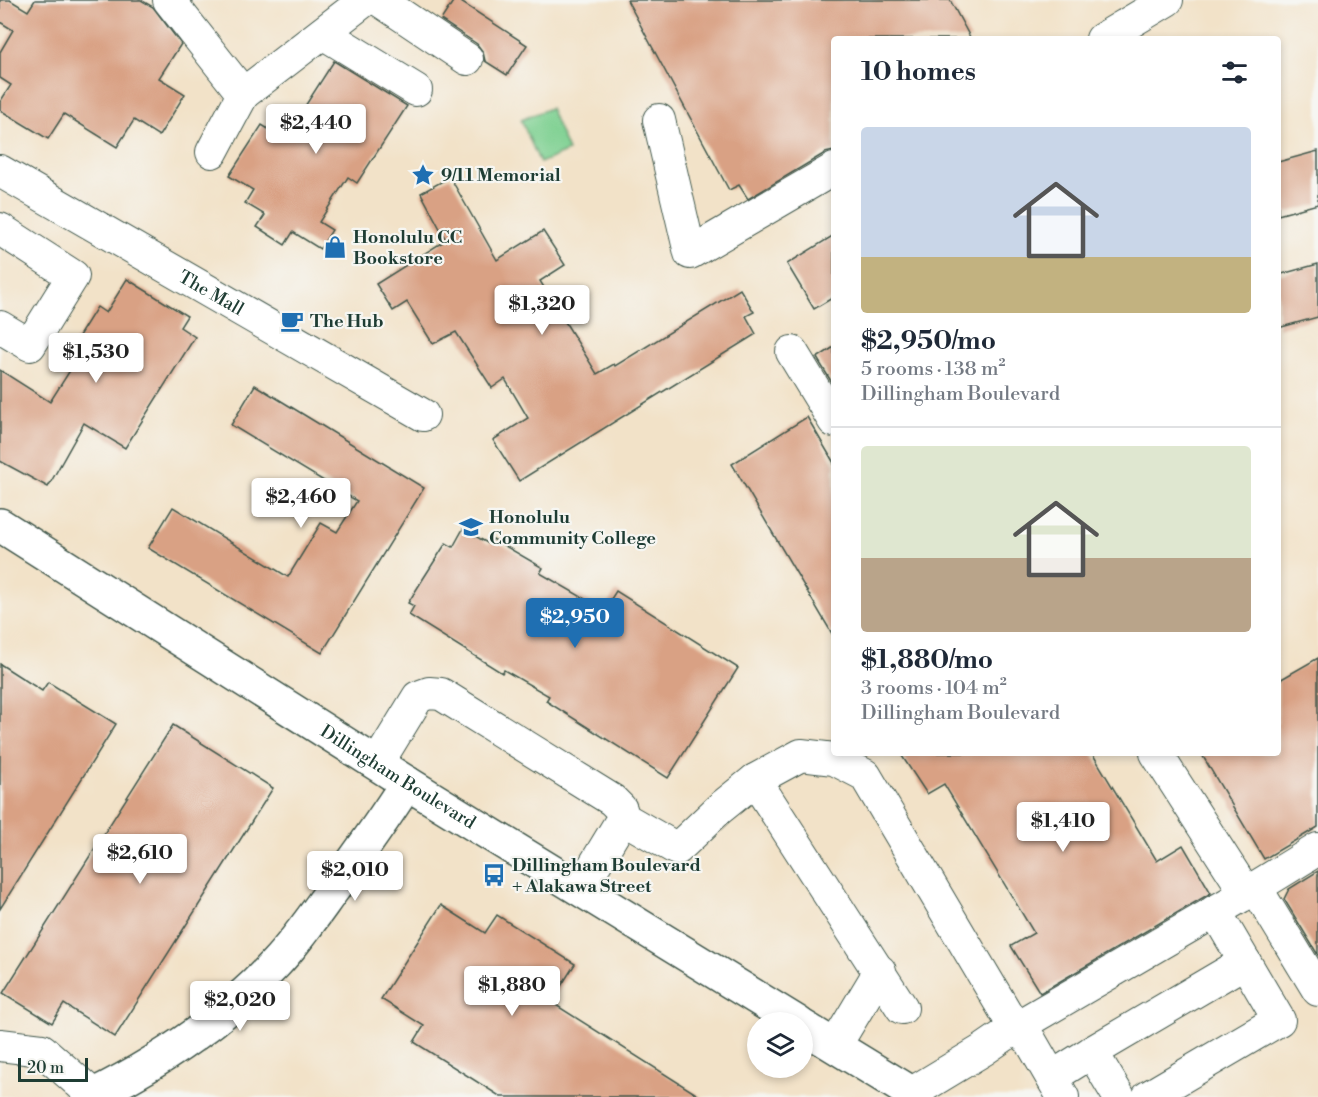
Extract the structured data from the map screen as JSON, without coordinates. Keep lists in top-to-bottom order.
{
  "streets": {
    "main road": ["Dillingham Boulevard"],
    "street": ["The Mall"]
  },
  "places": {
    "place": ["9/11 Memorial"],
    "shop": ["Honolulu CC Bookstore"],
    "cafe": ["The Hub"],
    "school or university": ["Honolulu Community College"],
    "bus stop": ["Dillingham Boulevard + Alakawa Street"]
  },
  "scale_bar": "20 m",
  "page": {
    "heading": "10 homes",
    "price": [
      "$2,440",
      "$1,320",
      "$1,530",
      "$2,460",
      "$2,950",
      "$1,410",
      "$2,610",
      "$2,010",
      "$1,880",
      "$2,020"
    ],
    "list": [
      {
        "name": "$2,950/mo",
        "note": "5 rooms · 138 m² · Dillingham Boulevard"
      },
      {
        "name": "$1,880/mo",
        "note": "3 rooms · 104 m² · Dillingham Boulevard"
      }
    ],
    "scale": "20 m"
  }
}
